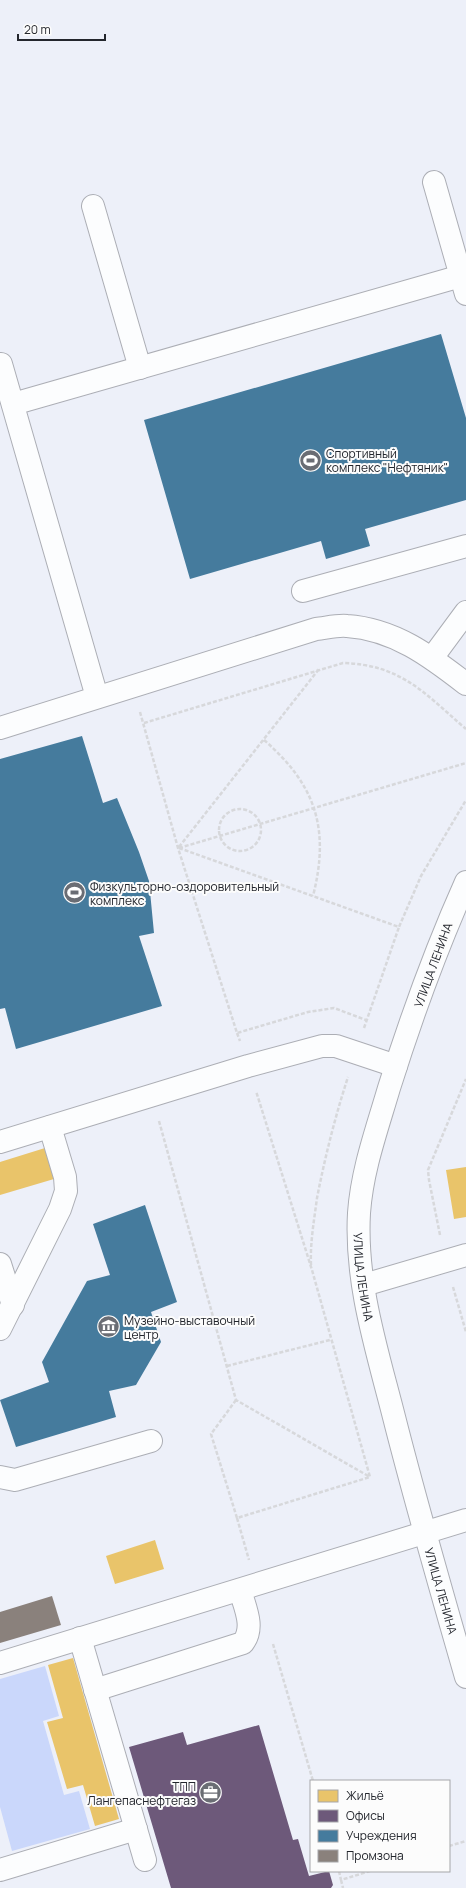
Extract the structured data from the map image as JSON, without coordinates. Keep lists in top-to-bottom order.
{
  "streets": {
    "street": ["УЛИЦА ЛЕНИНА"]
  },
  "places": {
    "sports": ["Спортивный комплекс \"Нефтяник\"", "Физкульторно-оздоровительный комплекс"],
    "museum": ["Музейно-выставочный центр"],
    "office": ["ТПП Лангепаснефтегаз"]
  },
  "legend": [
    "Жильё",
    "Офисы",
    "Учреждения",
    "Промзона"
  ],
  "scale_bar": "20 m"
}
